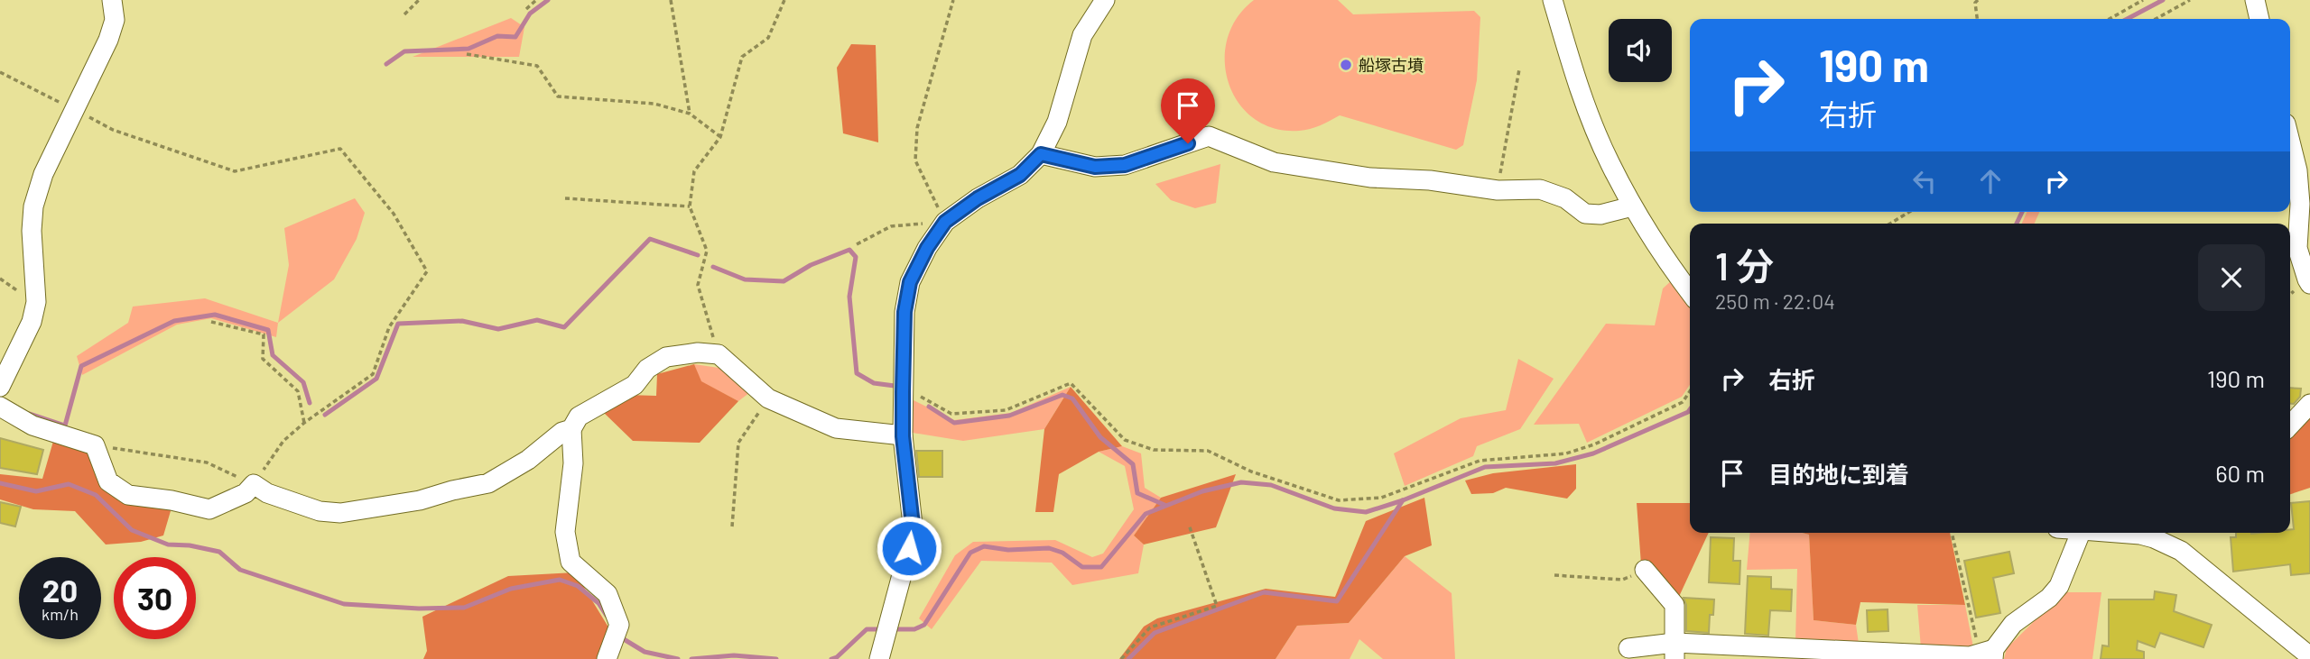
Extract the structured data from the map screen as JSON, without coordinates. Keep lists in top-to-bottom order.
{
  "places": ["船塚古墳"],
  "page": {
    "turn": ["190 m", "右折"],
    "heading": ["1 分", "250 m · 22:04"],
    "list": [
      {
        "name": "右折",
        "value": "190 m"
      },
      {
        "name": "目的地に到着",
        "value": "60 m"
      }
    ],
    "speed": "20 km/h",
    "limit": "30"
  }
}
